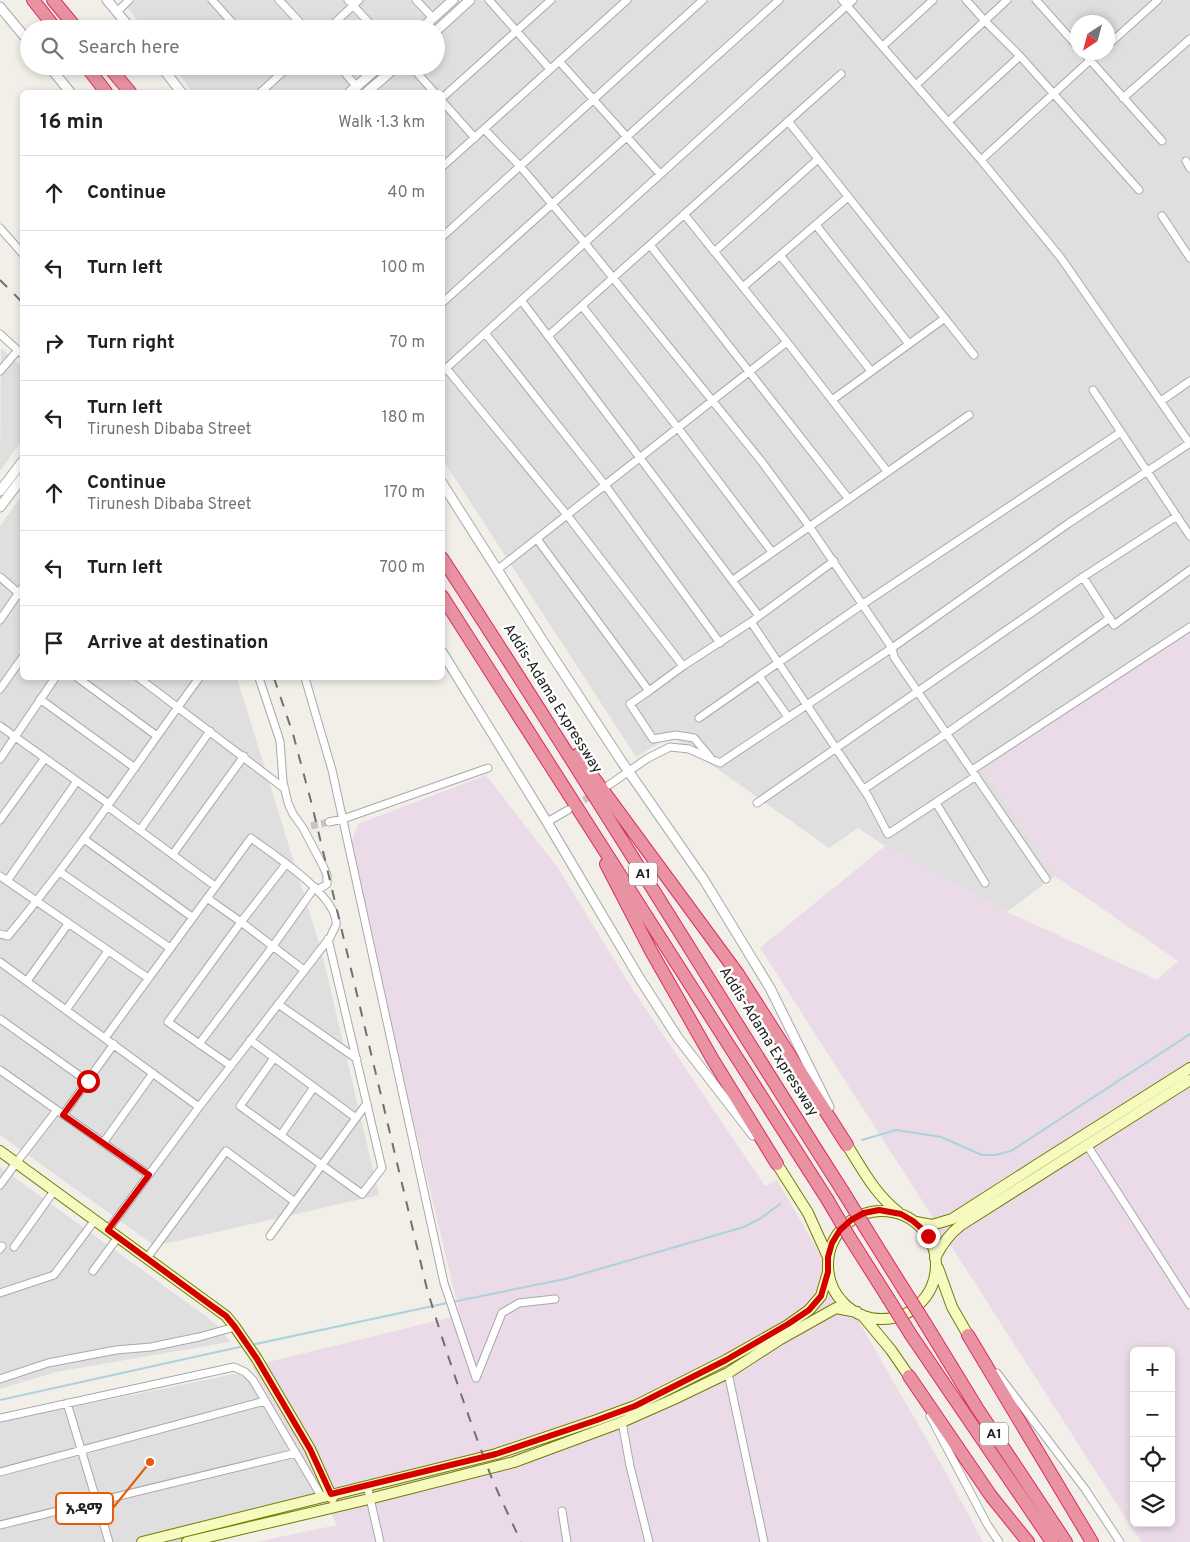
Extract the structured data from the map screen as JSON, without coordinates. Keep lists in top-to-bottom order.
{
  "streets": {
    "highway": ["Addis-Adama Expressway", "A1"]
  },
  "places": ["አዳማ"],
  "north": "bottom left",
  "page": {
    "search": "Search here",
    "heading": ["16 min", "Walk · 1.3 km"],
    "list": [
      ["Continue", "40 m"],
      ["Turn left", "100 m"],
      ["Turn right", "70 m"],
      ["Turn left", "Tirunesh Dibaba Street", "180 m"],
      ["Continue", "Tirunesh Dibaba Street", "170 m"],
      ["Turn left", "700 m"],
      "Arrive at destination"
    ],
    "map_buttons": ["+", "−"]
  }
}
